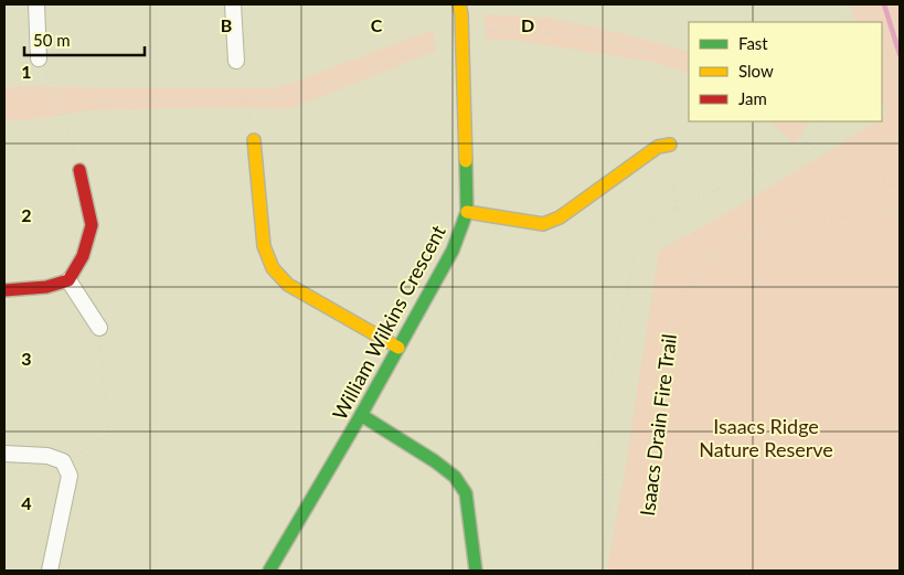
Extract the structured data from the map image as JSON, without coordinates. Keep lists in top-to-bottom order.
{
  "streets": {
    "street": ["William Wilkins Crescent"],
    "path": ["Isaacs Drain Fire Trail"]
  },
  "parks": ["Isaacs Ridge Nature Reserve"],
  "legend": ["Fast", "Slow", "Jam"],
  "scale_bar": "50 m",
  "grid": {
    "columns": ["B", "C", "D"],
    "rows": [
      "1",
      "2",
      "3",
      "4"
    ]
  }
}
